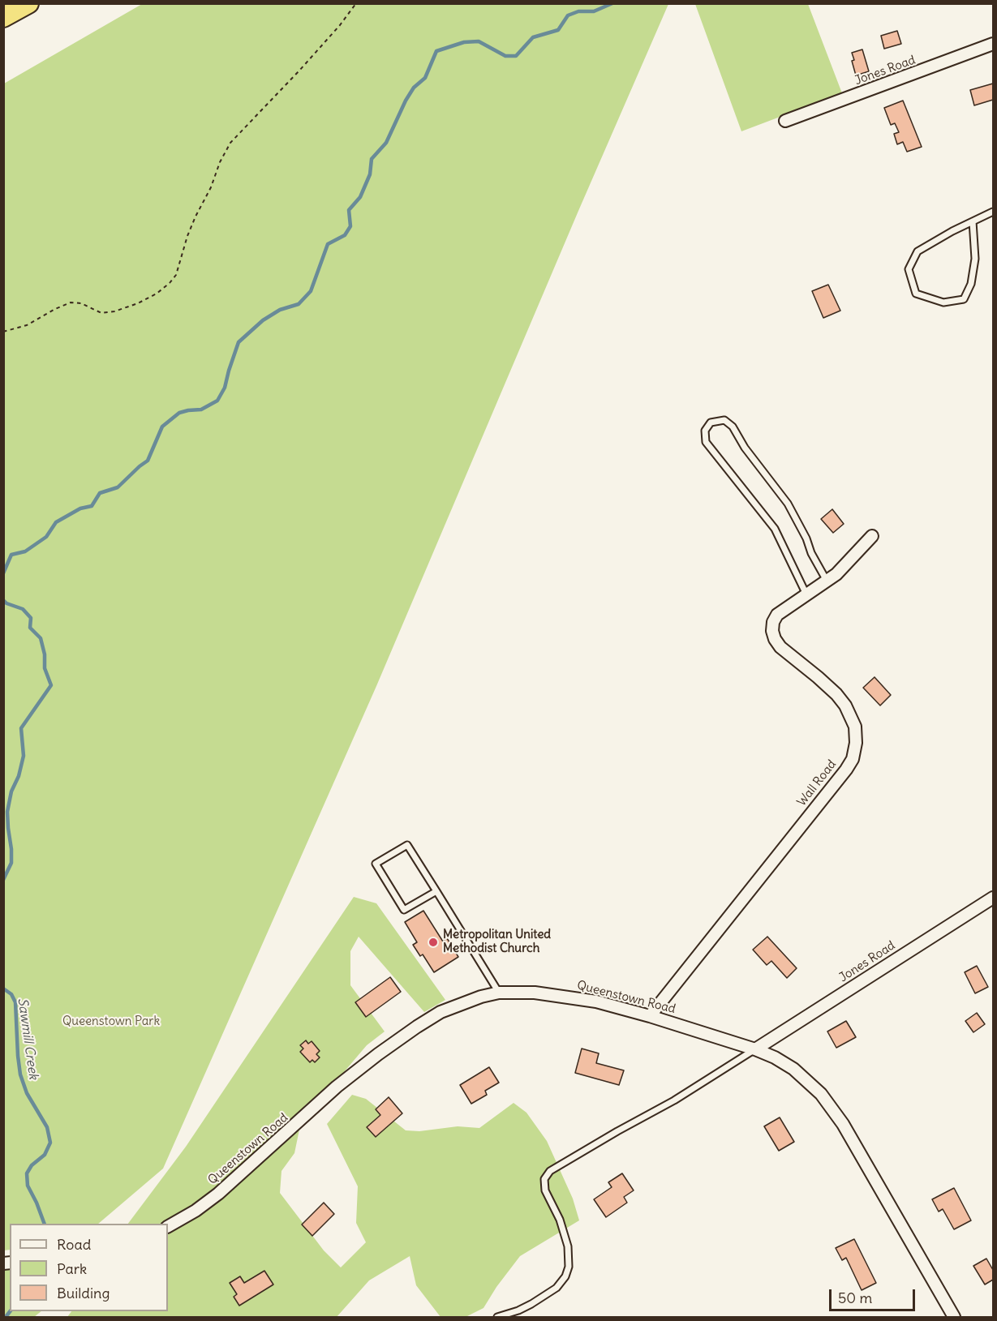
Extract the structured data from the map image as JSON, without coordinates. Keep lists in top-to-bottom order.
{
  "streets": {
    "street": ["Jones Road", "Wall Road", "Queenstown Road"]
  },
  "crossings": [
    ["Jones Road", "Queenstown Road"],
    ["Wall Road", "Queenstown Road"]
  ],
  "water": ["Sawmill Creek"],
  "parks": ["Queenstown Park"],
  "places": ["Metropolitan United Methodist Church"],
  "legend": ["Road", "Park", "Building"],
  "scale_bar": "50 m"
}
